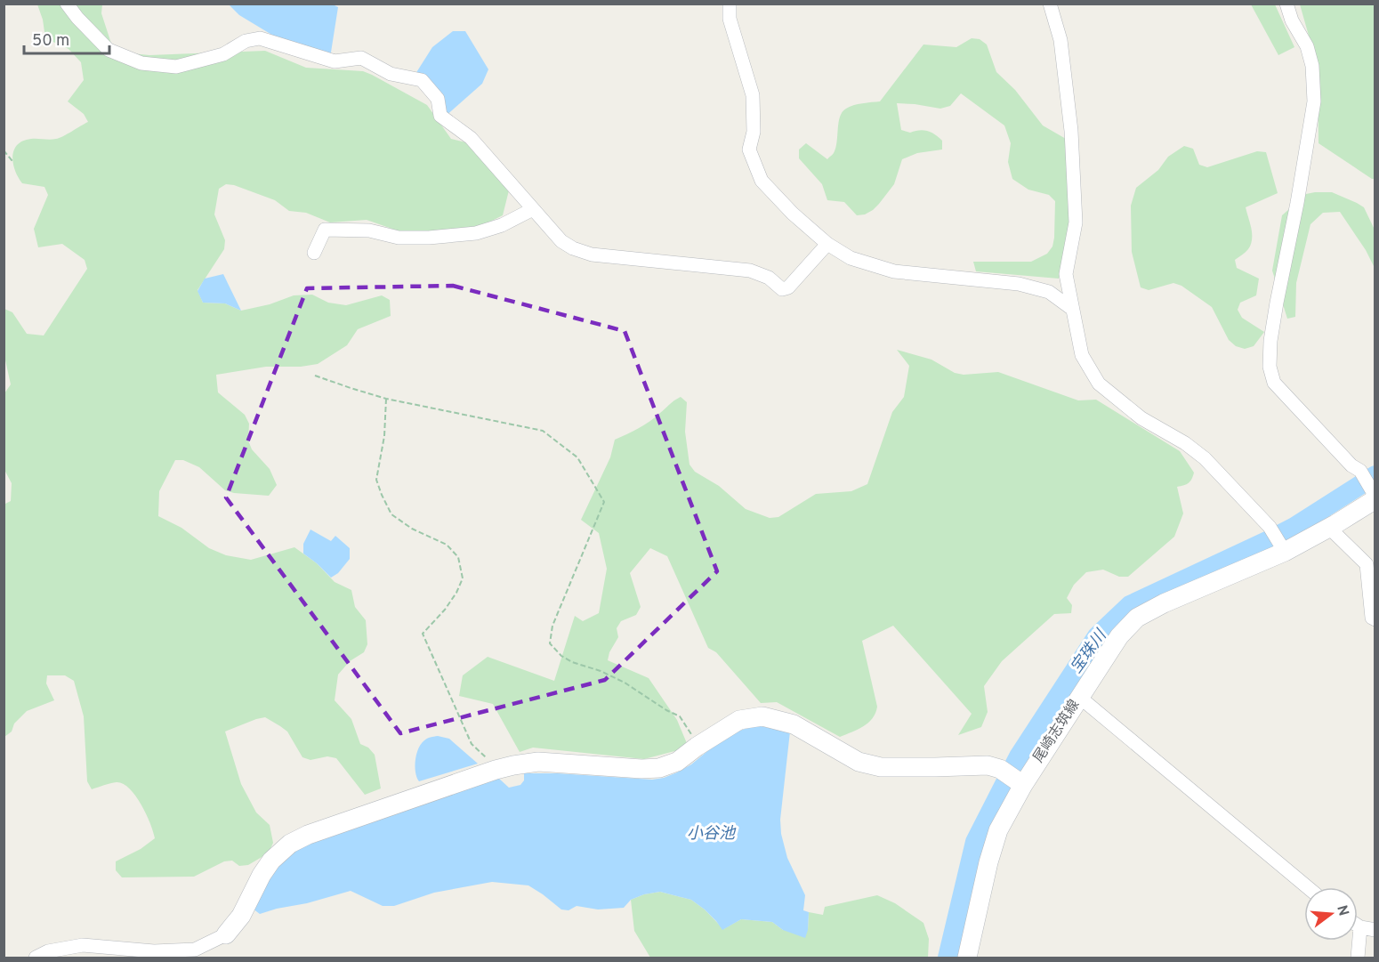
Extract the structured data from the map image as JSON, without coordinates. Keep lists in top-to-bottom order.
{
  "streets": {
    "street": ["尾崎志筑線"]
  },
  "water": ["宝珠川", "小谷池"],
  "scale_bar": "50 m",
  "north": "right"
}
